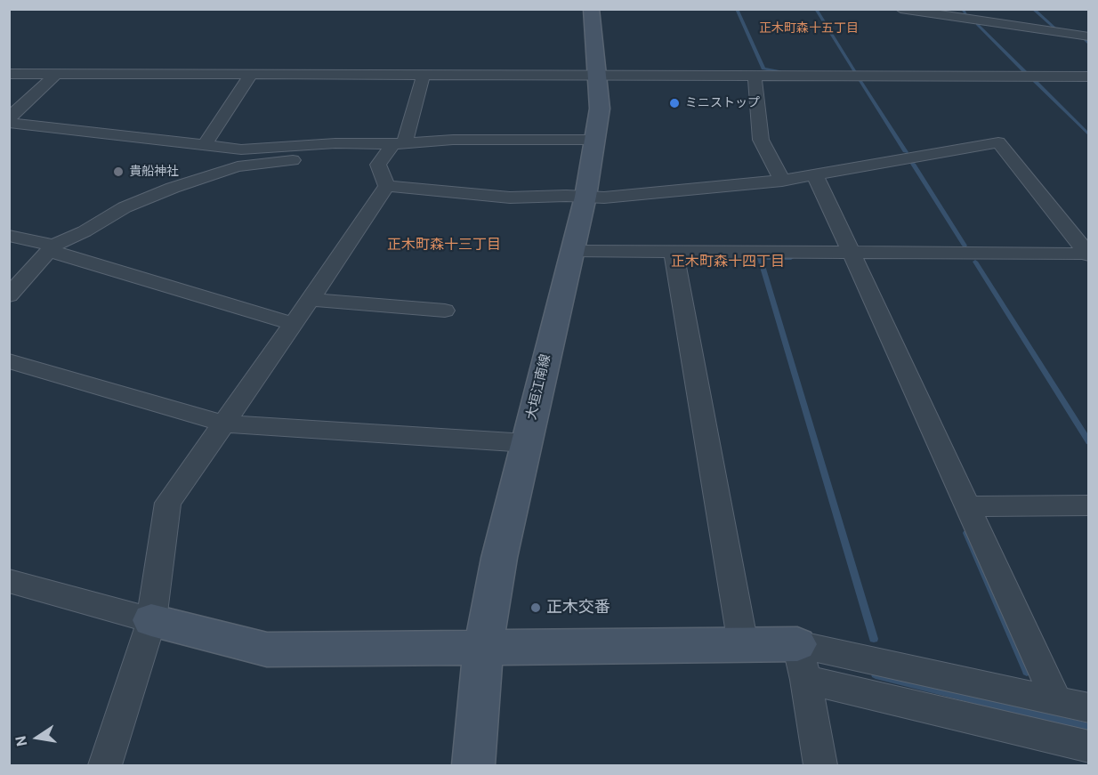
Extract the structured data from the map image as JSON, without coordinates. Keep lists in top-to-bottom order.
{
  "streets": {
    "main road": ["大垣江南線"]
  },
  "districts": ["正木町森十五丁目", "正木町森十三丁目", "正木町森十四丁目"],
  "places": ["ミニストップ", "貴船神社", "正木交番"],
  "north": "left"
}
